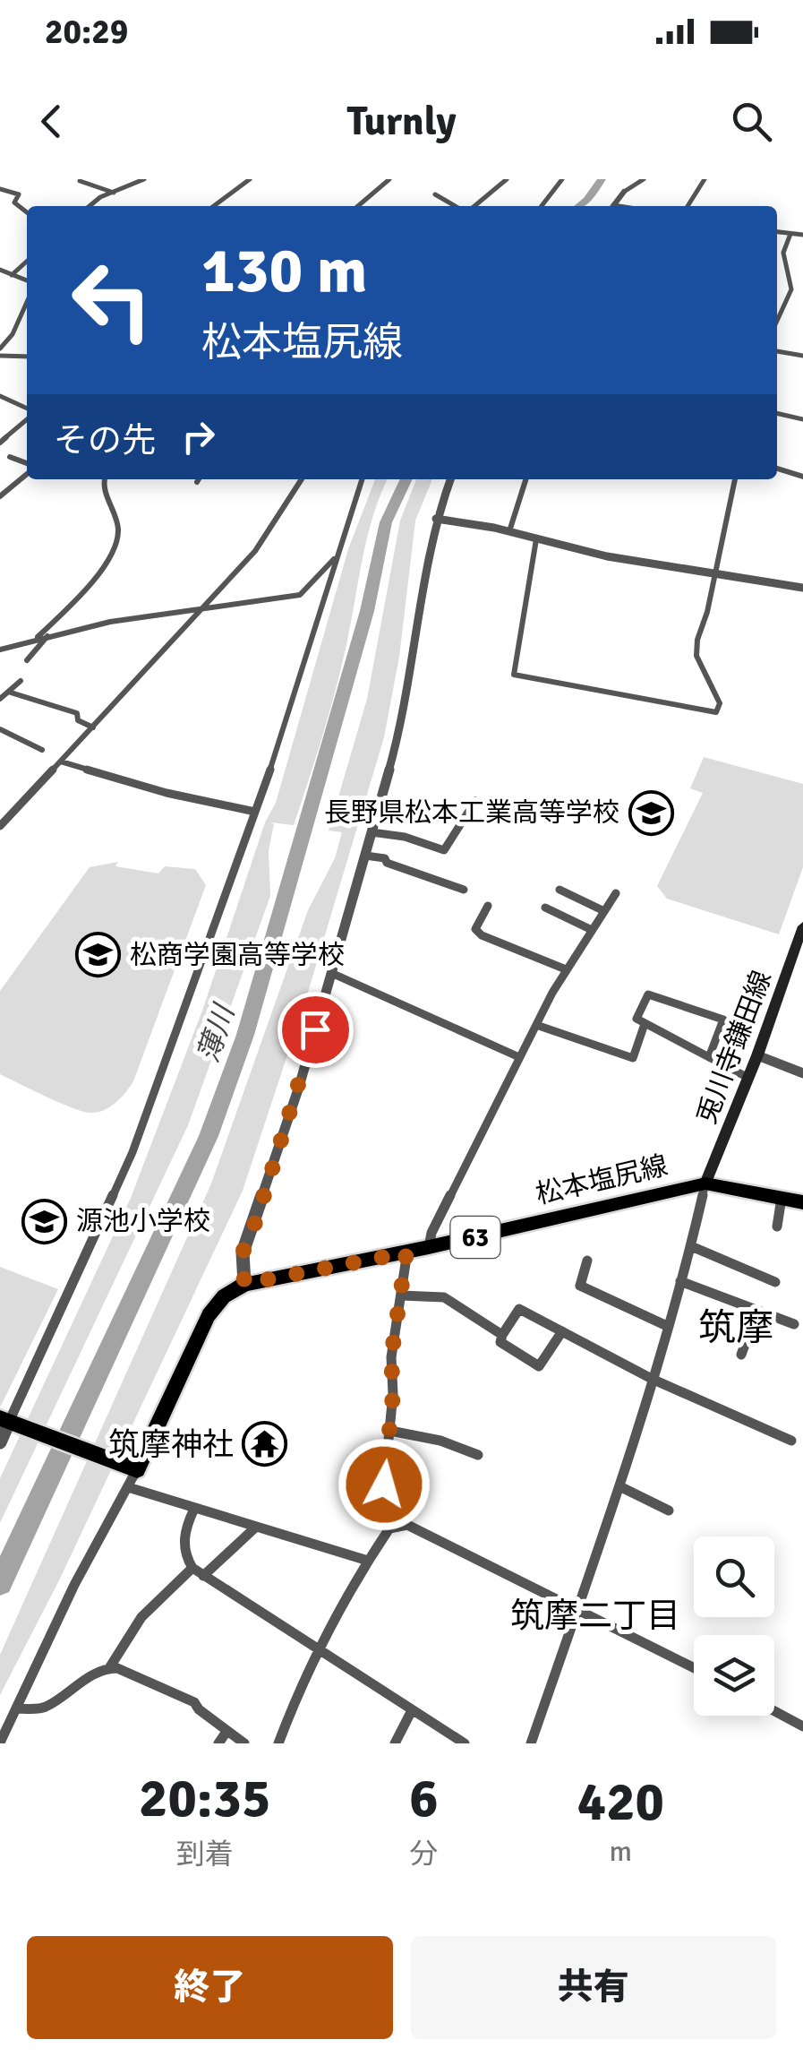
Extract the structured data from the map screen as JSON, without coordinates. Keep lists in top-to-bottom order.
{
  "streets": {
    "main road": ["兎川寺鎌田線", "松本塩尻線", "63"]
  },
  "crossings": [
    ["兎川寺鎌田線", "松本塩尻線"]
  ],
  "districts": ["筑摩", "筑摩二丁目"],
  "water": ["薄川"],
  "places": {
    "school or university": ["長野県松本工業高等学校", "松商学園高等学校", "源池小学校"],
    "temple": ["筑摩神社"]
  },
  "page": {
    "status": "20:29",
    "header": "Turnly",
    "turn": ["130 m", "松本塩尻線"],
    "then": "その先",
    "eta": [
      "20:35",
      "到着",
      "6",
      "分",
      "420",
      "m"
    ],
    "buttons": ["終了", "共有"]
  }
}
